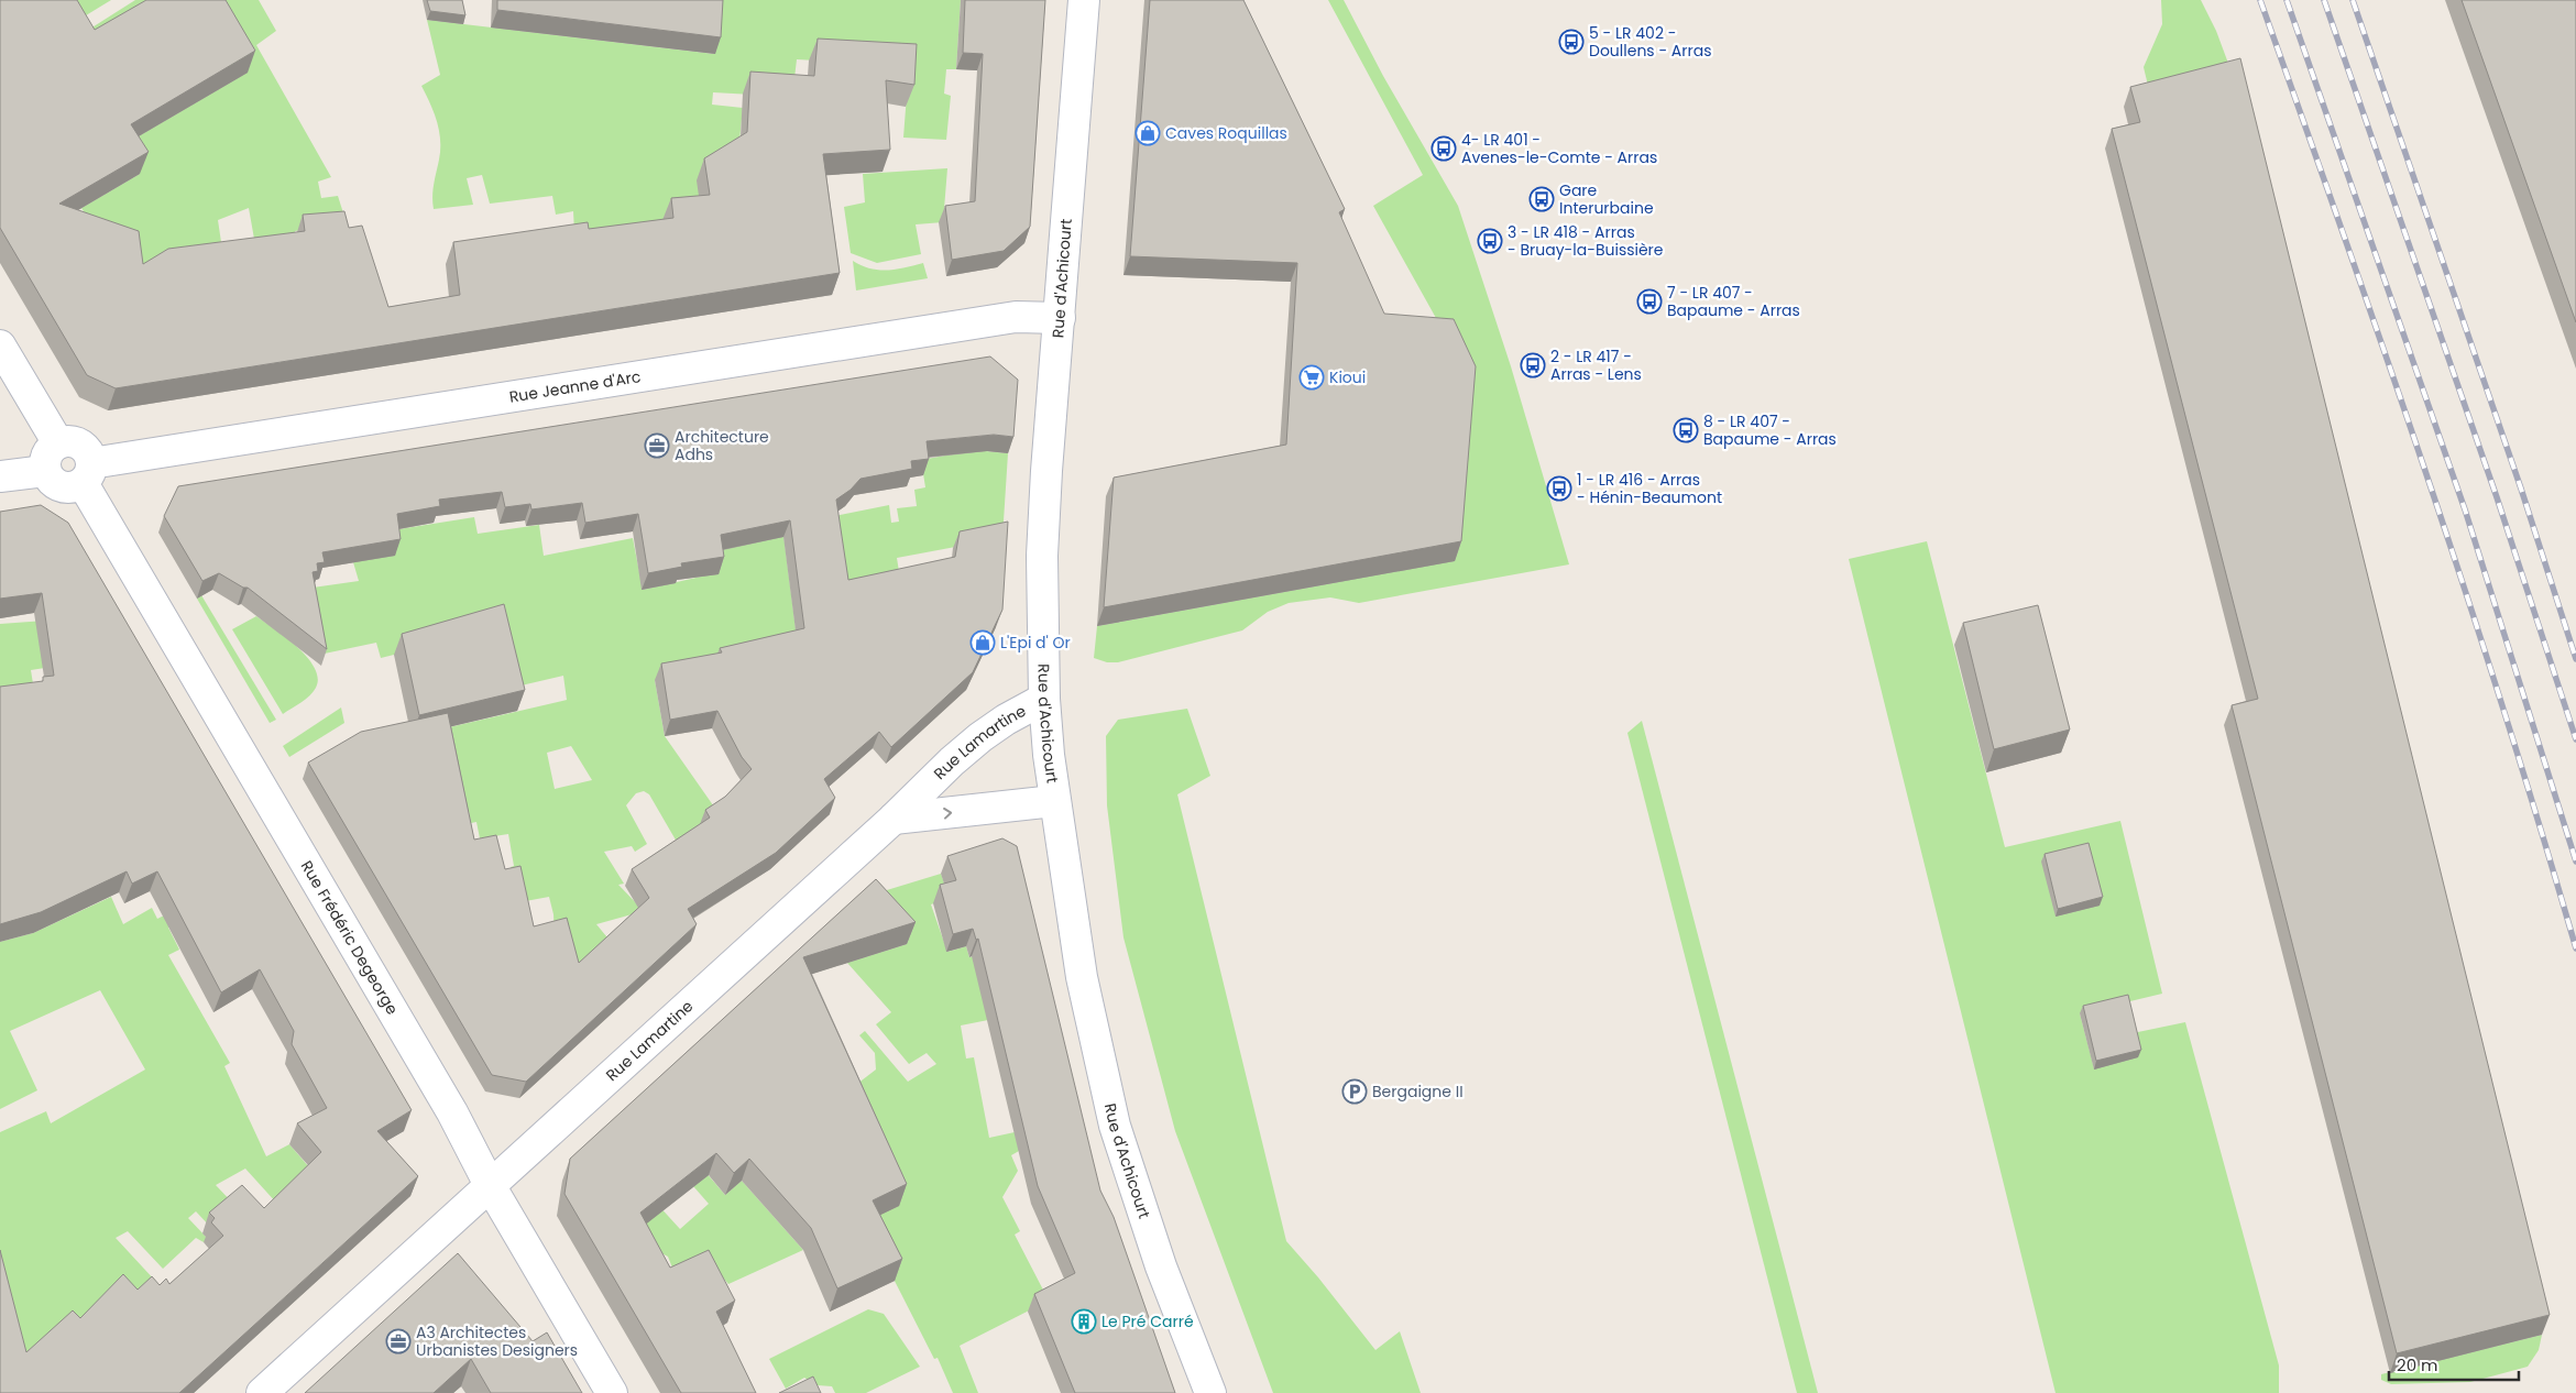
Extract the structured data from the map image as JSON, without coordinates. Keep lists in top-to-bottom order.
{
  "streets": {
    "street": [
      "Rue d'Achicourt",
      "Rue Jeanne d'Arc",
      "Rue Lamartine",
      "Rue Frédéric Degeorge"
    ]
  },
  "crossings": [
    ["Rue d'Achicourt", "Rue Jeanne d'Arc"],
    ["Rue d'Achicourt", "Rue Lamartine"],
    ["Rue Jeanne d'Arc", "Rue Frédéric Degeorge"],
    ["Rue Lamartine", "Rue Frédéric Degeorge"]
  ],
  "places": {
    "bus stop": [
      "5 - LR 402 - Doullens - Arras",
      "4- LR 401 - Avenes-le-Comte - Arras",
      "Gare Interurbaine",
      "3 - LR 418 - Arras - Bruay-la-Buissière",
      "7 - LR 407 - Bapaume - Arras",
      "2 - LR 417 - Arras - Lens",
      "8 - LR 407 - Bapaume - Arras",
      "1 - LR 416 - Arras - Hénin-Beaumont"
    ],
    "shop": ["Caves Roquillas", "L'Epi d' Or"],
    "supermarket": ["Kioui"],
    "office": ["Architecture Adhs", "A3 Architectes Urbanistes Designers"],
    "parking": ["Bergaigne II"],
    "building": ["Le Pré Carré"]
  },
  "scale_bar": "20 m"
}
